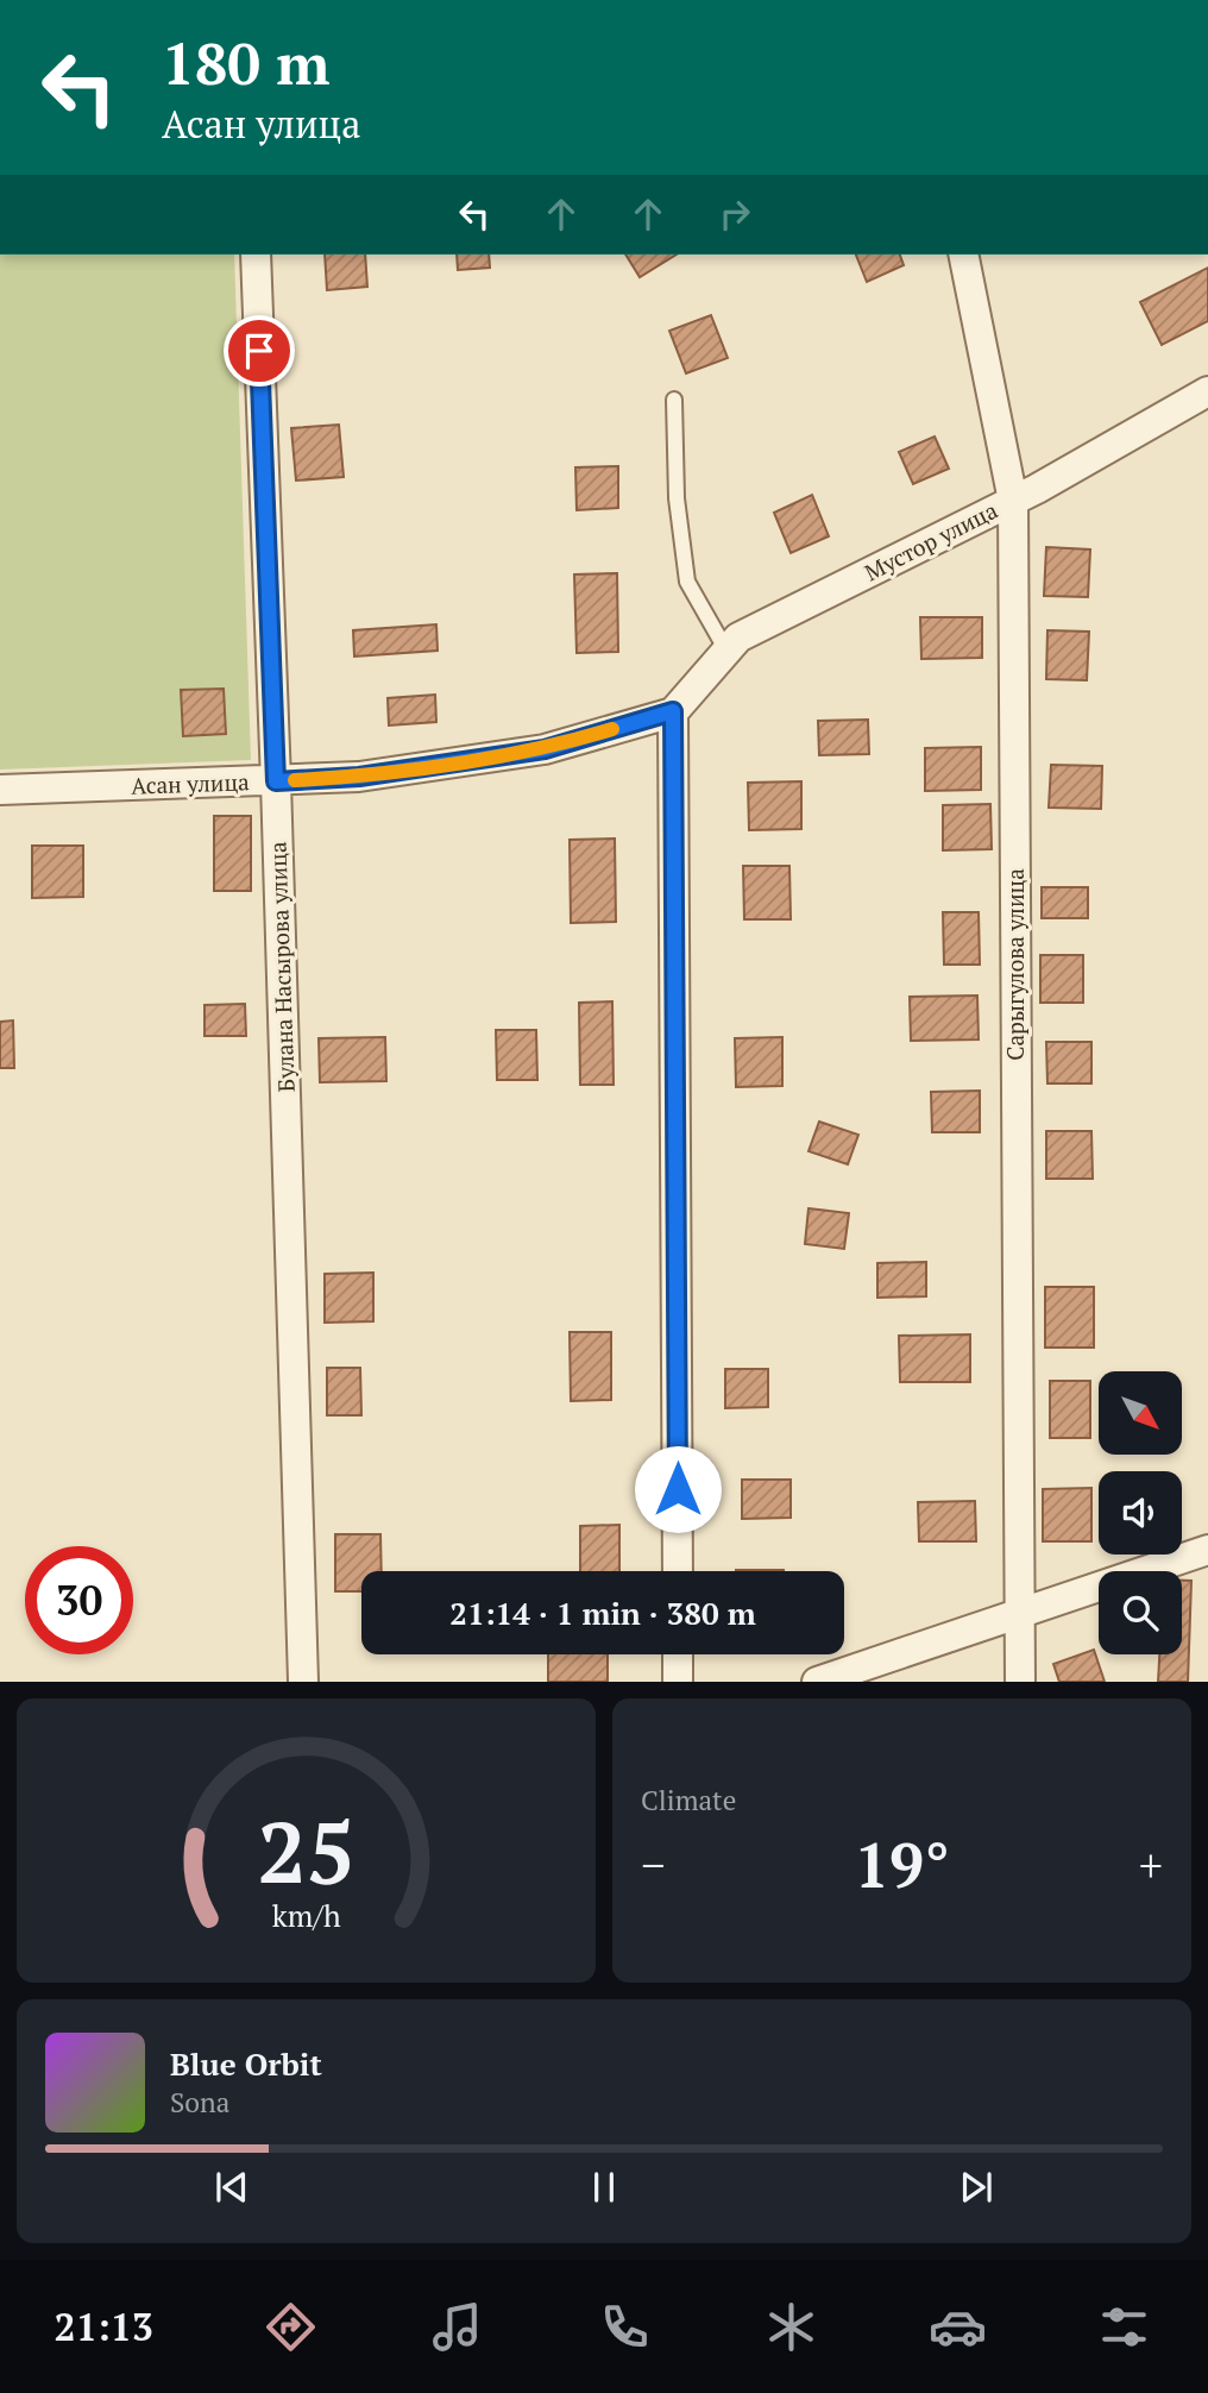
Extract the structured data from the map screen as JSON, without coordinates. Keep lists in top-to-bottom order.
{
  "streets": {
    "street": [
      "Мустор улица",
      "Асан улица",
      "Сарыгулова улица",
      "Булана Насырова улица"
    ]
  },
  "crossings": [
    ["Мустор улица", "Асан улица"],
    ["Мустор улица", "Сарыгулова улица"],
    ["Асан улица", "Булана Насырова улица"]
  ],
  "north": "bottom right",
  "page": {
    "turn": ["180 m", "Асан улица"],
    "limit": "30",
    "trip": "21:14 · 1 min · 380 m",
    "tile": "Climate",
    "heat": ["−", "19°", "+"],
    "song": ["Blue Orbit", "Sona"],
    "tabs": "21:13",
    "gauge": ["25", "km/h"]
  }
}
